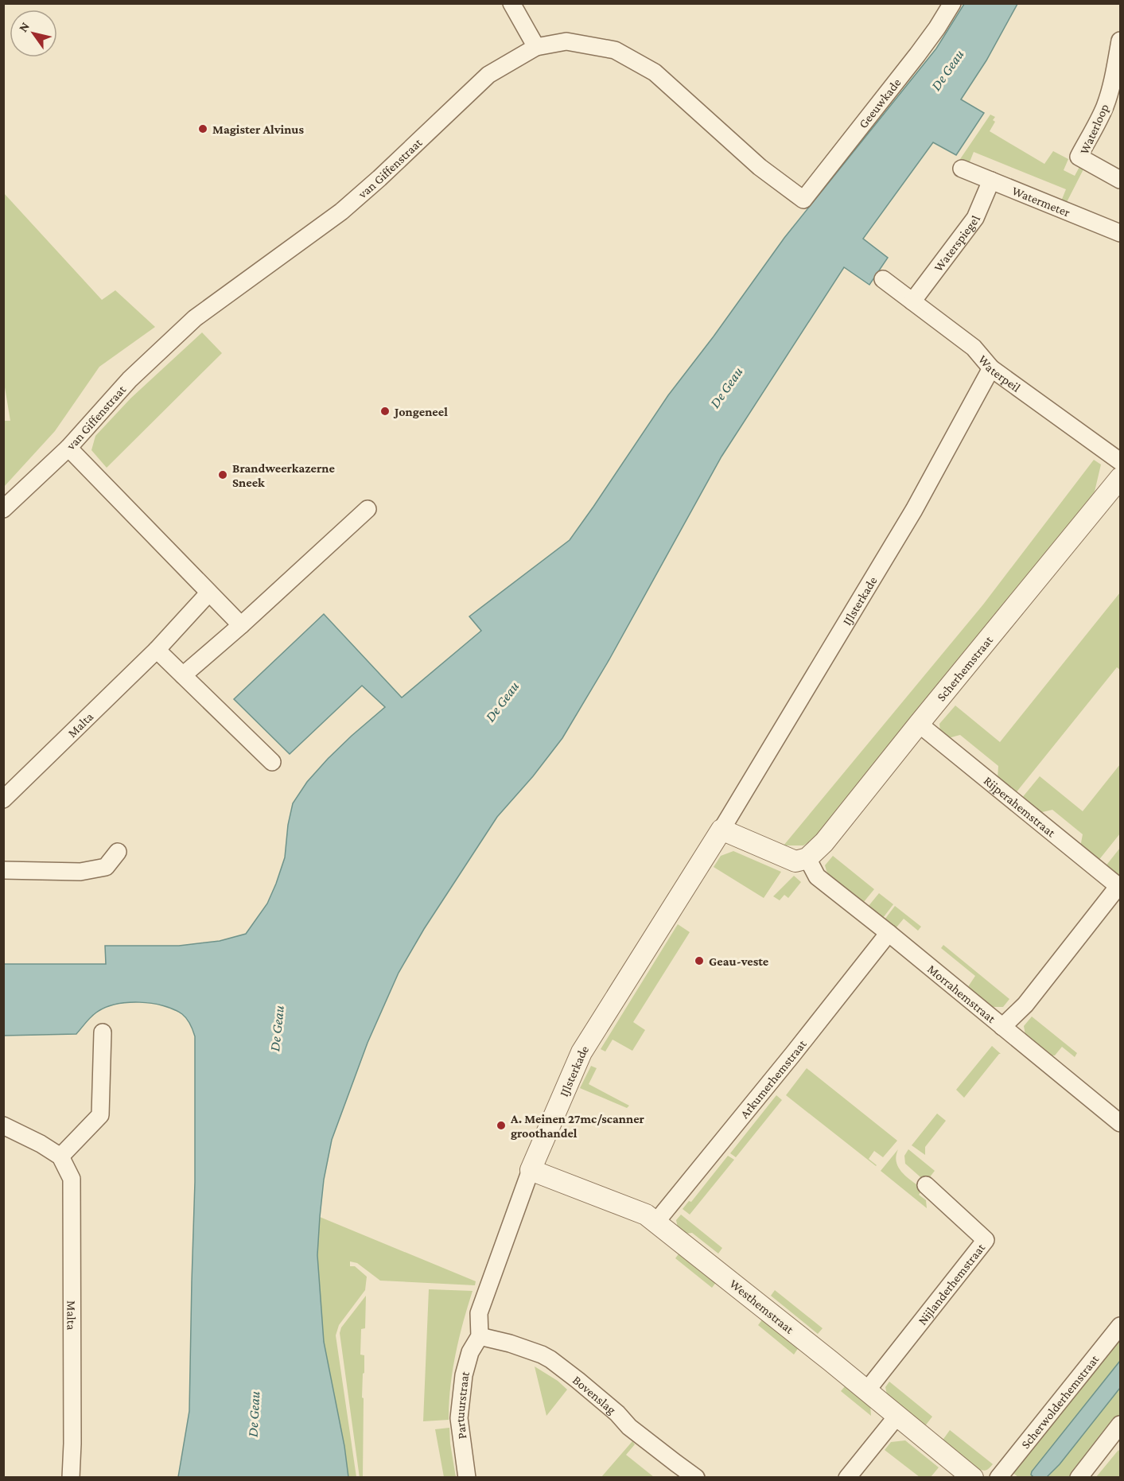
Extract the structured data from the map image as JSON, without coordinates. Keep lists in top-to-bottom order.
{
  "streets": {
    "street": [
      "Geeuwkade",
      "Waterloop",
      "van Giffenstraat",
      "Watermeter",
      "Waterspiegel",
      "Waterpeil",
      "IJlsterkade",
      "Scherhemstraat",
      "Malta",
      "Rijperahemstraat",
      "Morrahemstraat",
      "Arkumerhemstraat",
      "Nijlanderhemstraat",
      "Westhemstraat",
      "Bovenslag",
      "Scherwolderhemstraat",
      "Partuurstraat"
    ]
  },
  "crossings": [
    ["Geeuwkade", "van Giffenstraat"],
    ["Watermeter", "Waterspiegel"],
    ["Waterspiegel", "Waterpeil"],
    ["Waterpeil", "IJlsterkade"],
    ["IJlsterkade", "Westhemstraat"],
    ["IJlsterkade", "Bovenslag"],
    ["IJlsterkade", "Partuurstraat"],
    ["Scherhemstraat", "Rijperahemstraat"],
    ["Scherhemstraat", "Morrahemstraat"],
    ["Morrahemstraat", "Arkumerhemstraat"],
    ["Arkumerhemstraat", "Westhemstraat"],
    ["Nijlanderhemstraat", "Westhemstraat"],
    ["Bovenslag", "Partuurstraat"]
  ],
  "water": ["De Geau"],
  "places": [
    "Magister Alvinus",
    "Jongeneel",
    "Brandweerkazerne Sneek",
    "Geau-veste",
    "A. Meinen 27mc/scanner groothandel"
  ],
  "north": "top left"
}
